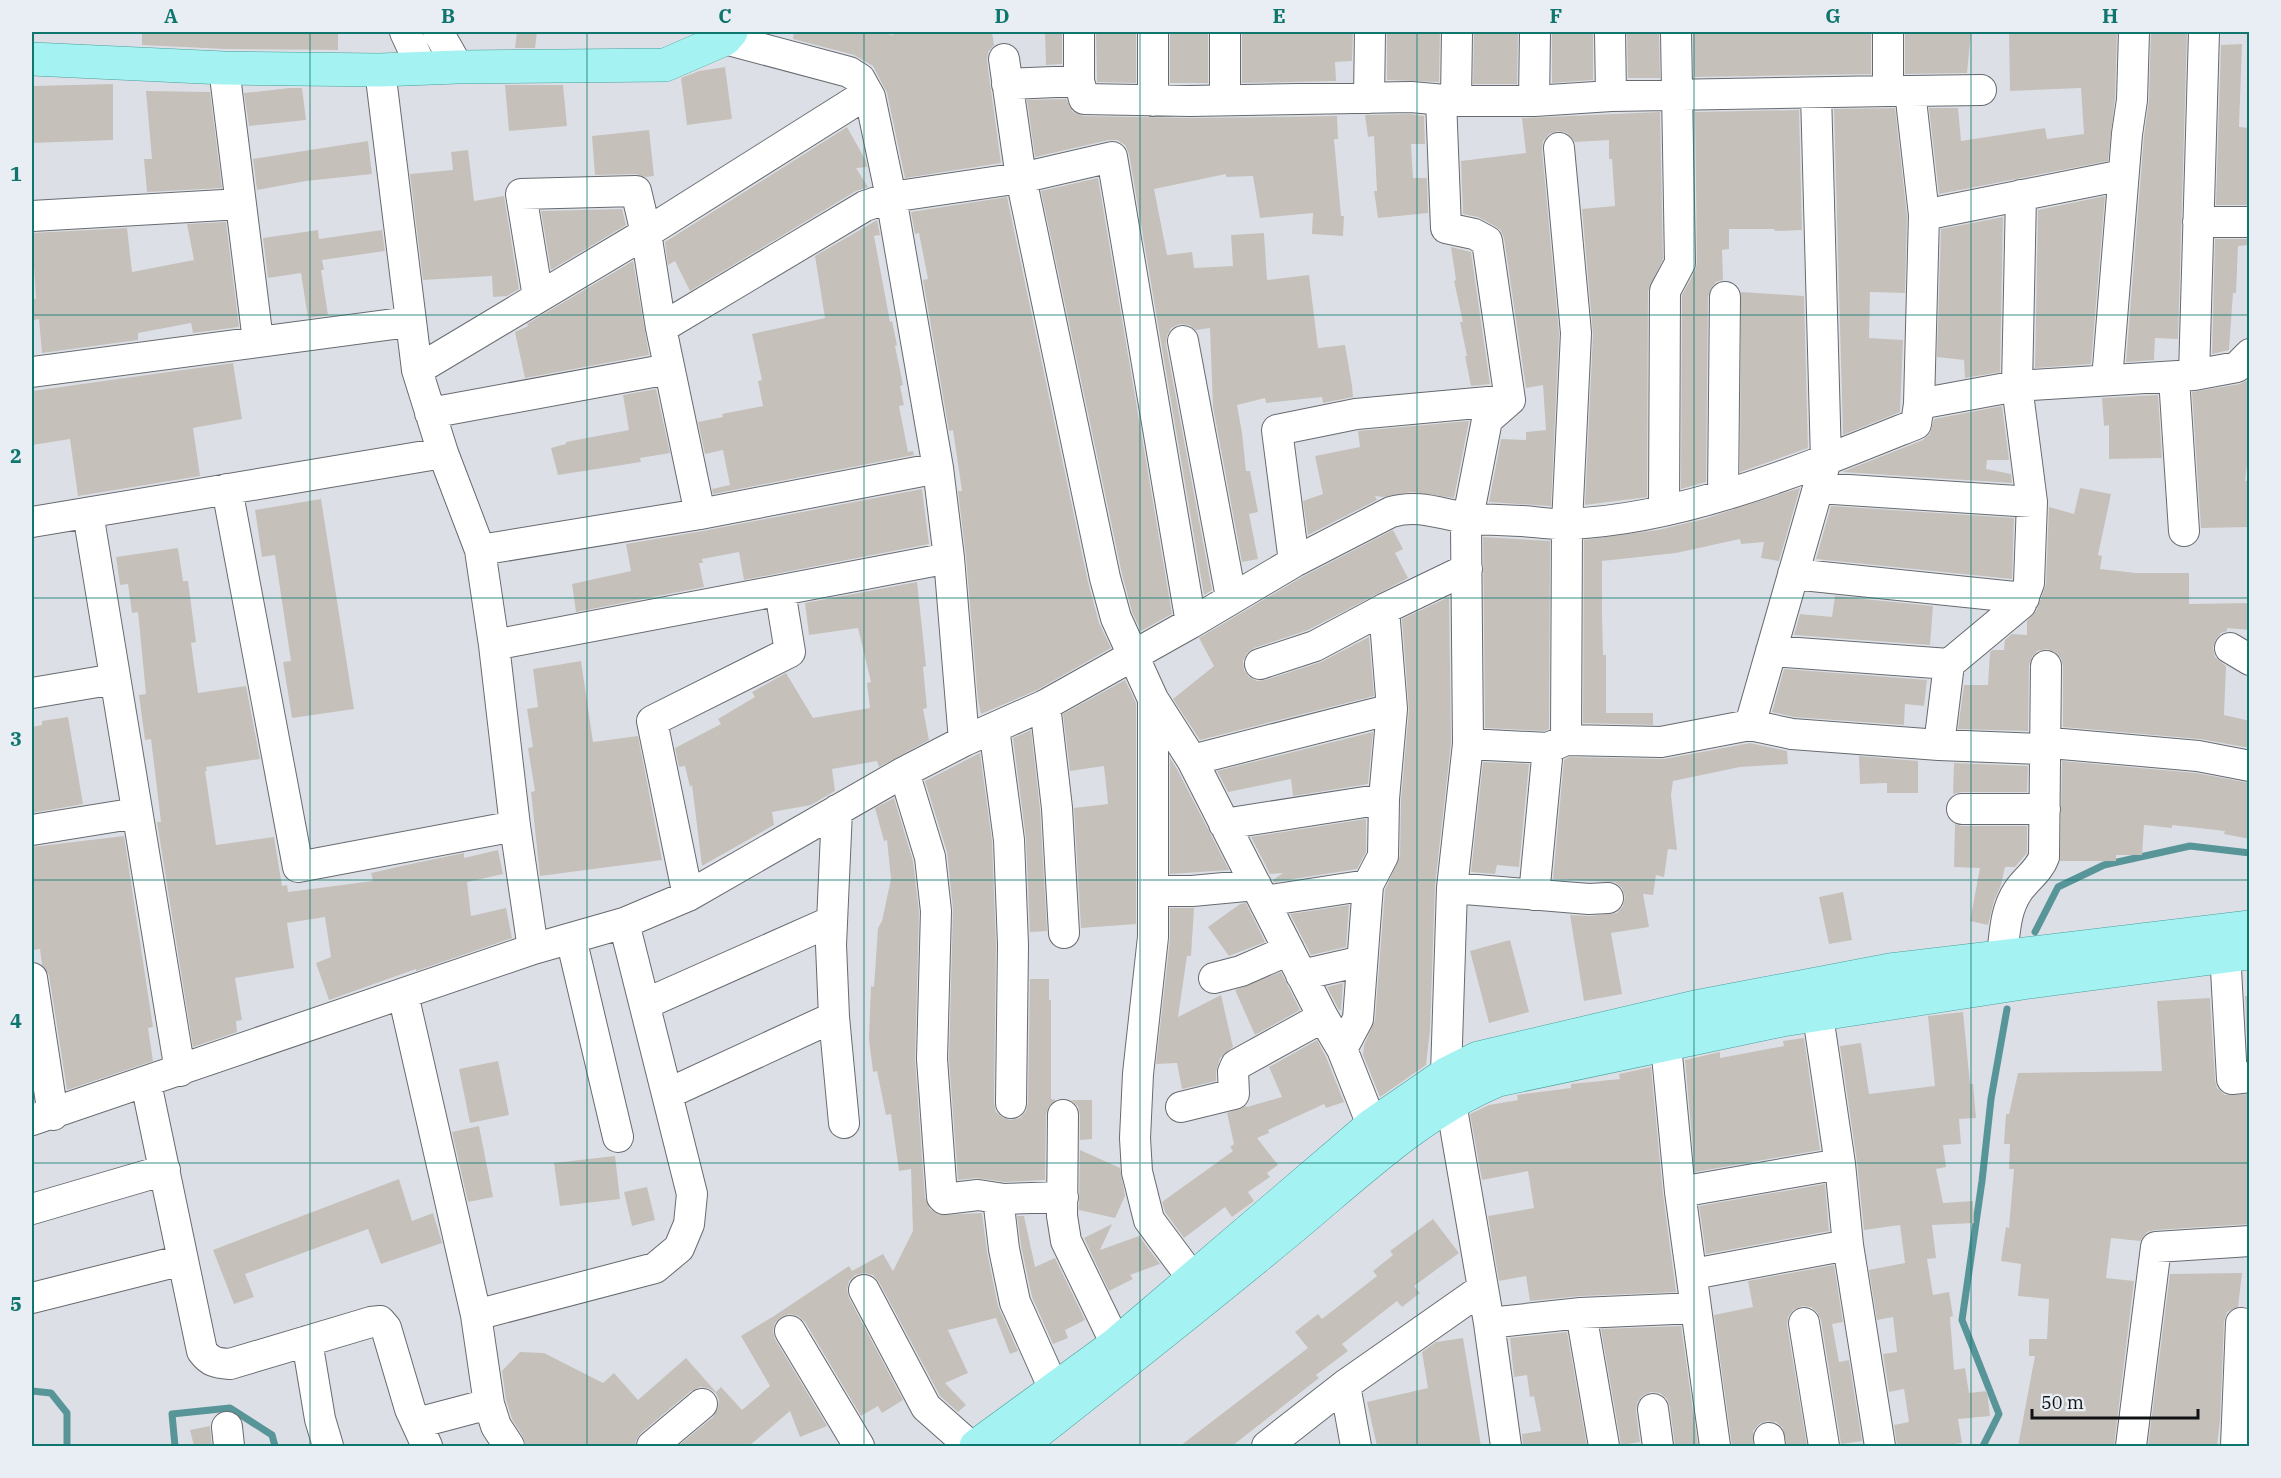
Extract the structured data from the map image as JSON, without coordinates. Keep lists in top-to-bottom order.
{
  "scale_bar": "50 m",
  "grid": {
    "columns": [
      "A",
      "B",
      "C",
      "D",
      "E",
      "F",
      "G",
      "H"
    ],
    "rows": [
      "1",
      "2",
      "3",
      "4",
      "5"
    ]
  }
}
